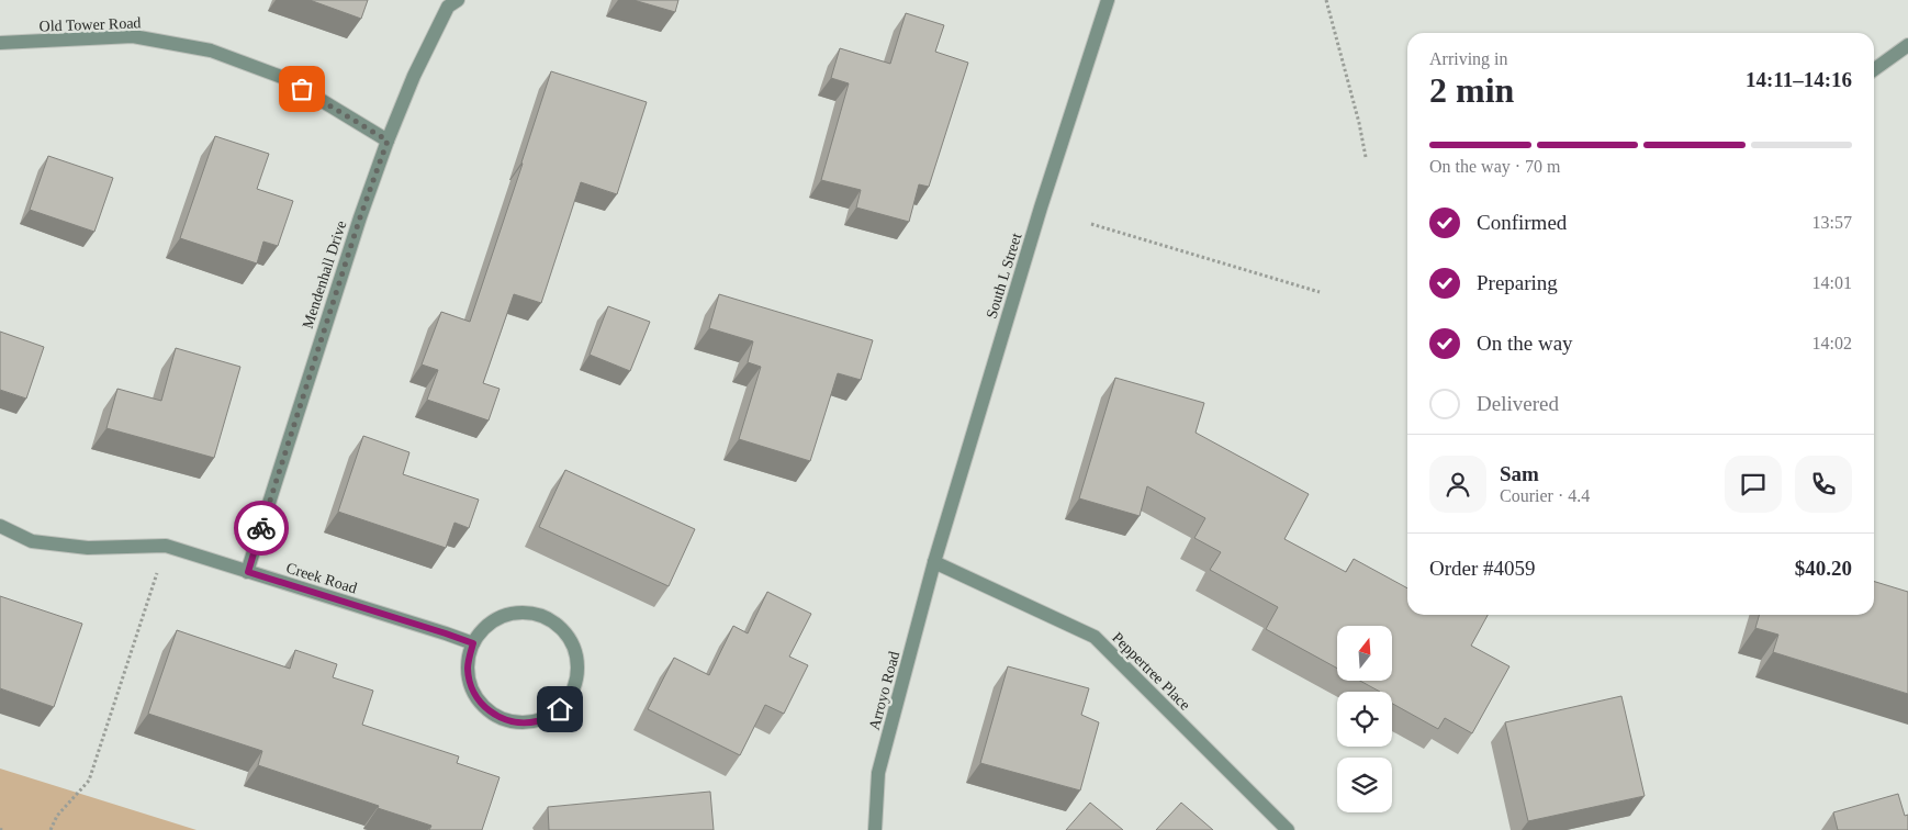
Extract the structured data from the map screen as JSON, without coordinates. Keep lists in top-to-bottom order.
{
  "streets": {
    "street": [
      "Old Tower Road",
      "Mendenhall Drive",
      "South L Street",
      "Creek Road",
      "Peppertree Place",
      "Arroyo Road"
    ]
  },
  "crossings": [
    ["Old Tower Road", "Mendenhall Drive"],
    ["Mendenhall Drive", "Creek Road"],
    ["South L Street", "Peppertree Place"],
    ["South L Street", "Arroyo Road"],
    ["Peppertree Place", "Arroyo Road"]
  ],
  "north": "top",
  "page": {
    "heading": ["2 min", "Arriving in", "14:11–14:16"],
    "panel": [
      "Sam",
      "Courier · 4.4",
      "Order #4059",
      "$40.20"
    ],
    "bar": "On the way · 70 m",
    "list": [
      ["Confirmed", "13:57"],
      ["Preparing", "14:01"],
      ["On the way", "14:02"],
      "Delivered"
    ]
  }
}
